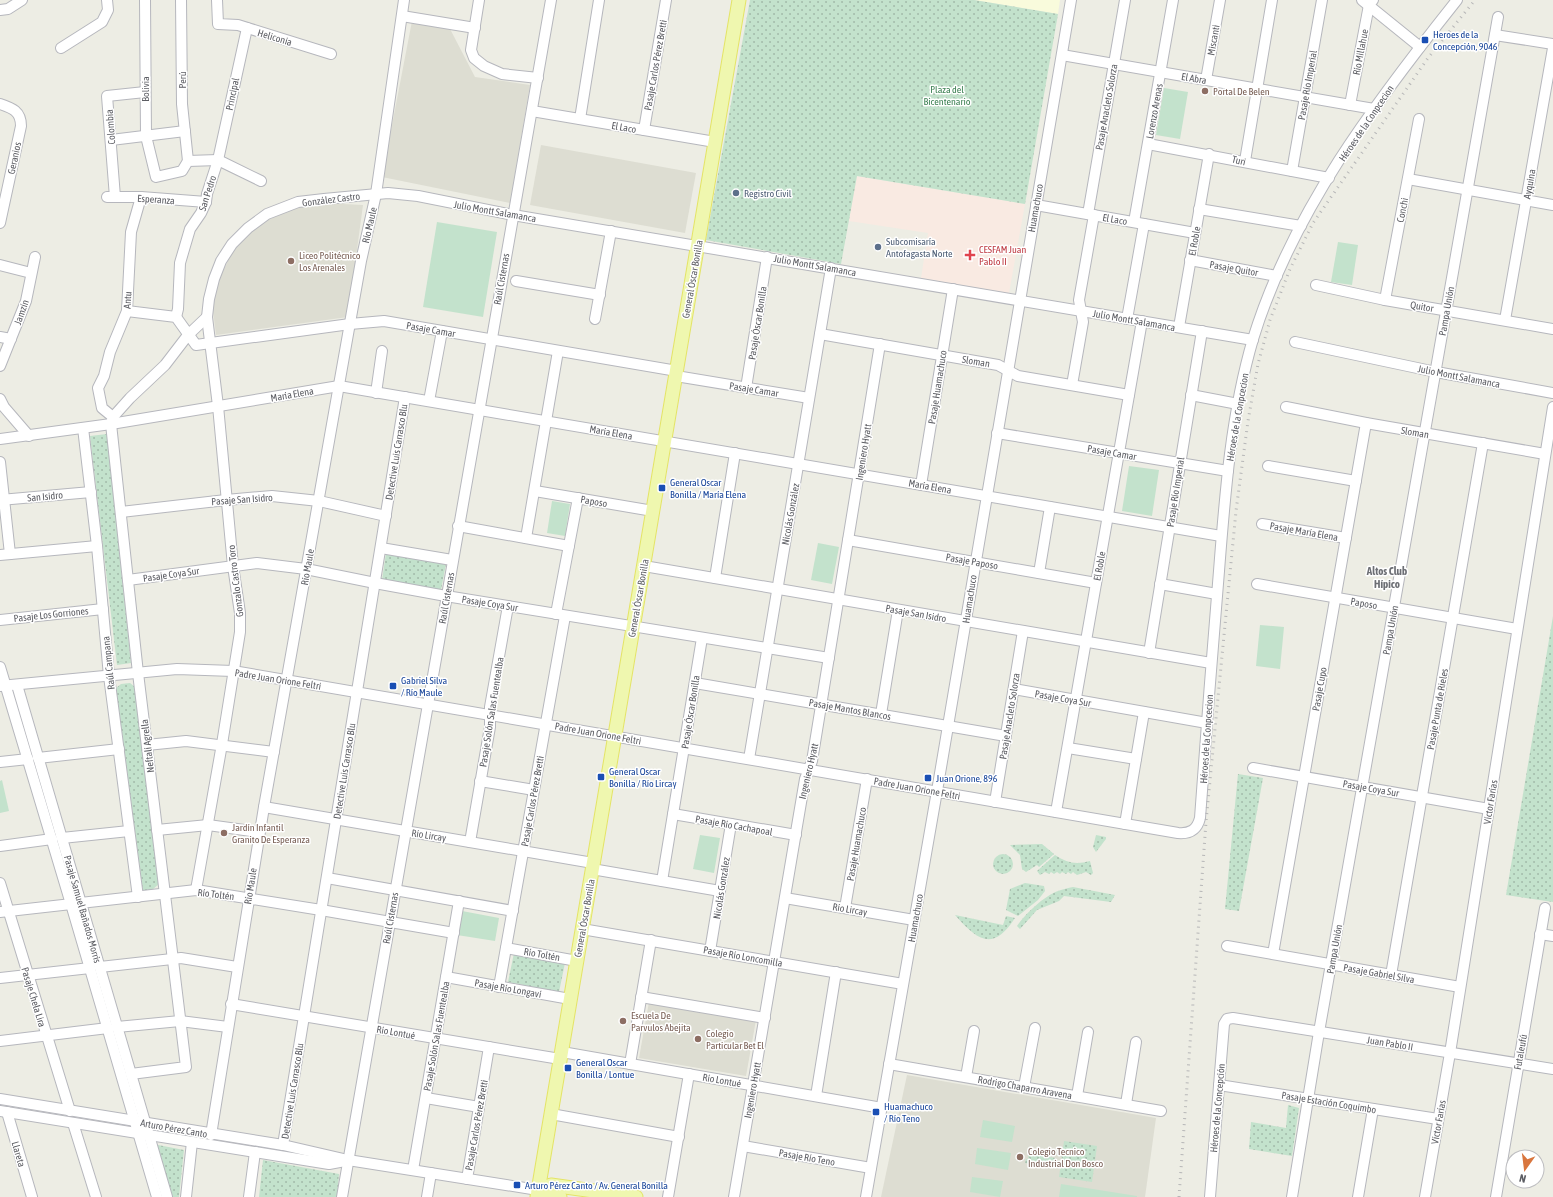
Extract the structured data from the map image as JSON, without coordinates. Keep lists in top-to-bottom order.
{
  "streets": {
    "main road": ["General Óscar Bonilla", "Arturo Pérez Canto"],
    "street": [
      "Heliconia",
      "Miscanti",
      "Río Millahue",
      "Pasaje Carlos Pérez Bretti",
      "El Abra",
      "Perú",
      "Pasaje Río Imperial",
      "Bolivia",
      "Principal",
      "Pasaje Anacleto Solorza",
      "Lorenzo Arenas",
      "Héroes de la Conpcecion",
      "Colombia",
      "El Laco",
      "Geranios",
      "Turi",
      "Ayquina",
      "San Pedro",
      "Esperanza",
      "González Castro",
      "Huamachuco",
      "Conchi",
      "Julio Montt Salamanca",
      "Río Maule",
      "El Roble",
      "Pasaje Quitor",
      "Raúl Cisternas",
      "Antu",
      "Quitor",
      "Pampa Unión",
      "Jamzín",
      "Pasaje Óscar Bonilla",
      "Pasaje Camar",
      "Sloman",
      "Pasaje Huamachuco",
      "María Elena",
      "Detective Luis Carrasco Blu",
      "Ingeniero Hyatt",
      "San Isidro",
      "Pasaje San Isidro",
      "Paposo",
      "Nicolás González",
      "Pasaje María Elena",
      "Pasaje Paposo",
      "Pasaje Coya Sur",
      "Gonzalo Castro Toro",
      "Pasaje Los Gorriones",
      "Raúl Campana",
      "Padre Juan Orione Feltri",
      "Pasaje Cupo",
      "Pasaje Mantos Blancos",
      "Pasaje Punta de Rieles",
      "Pasaje Solón Salas Fuentealba",
      "Neftalí Agrella",
      "Víctor Farías",
      "Pasaje Río Cachapoal",
      "Río Lircay",
      "Río Toltén",
      "Pasaje Samuel Bañados Morris",
      "Pasaje Río Loncomilla",
      "Pasaje Gabriel Silva",
      "Pasaje Río Longaví",
      "Pasaje Chela Lira",
      "Río Lontué",
      "Juan Pablo II",
      "Futaleufú",
      "Rodrigo Chaparro Aravena",
      "Pasaje Estación Coquimbo",
      "Héroes de la Concepción",
      "Llareta",
      "Pasaje Río Teno"
    ]
  },
  "crossings": [
    ["Heliconia", "Principal"],
    ["Miscanti", "El Abra"],
    ["Río Millahue", "El Abra"],
    ["Pasaje Carlos Pérez Bretti", "El Laco"],
    ["Pasaje Carlos Pérez Bretti", "Paposo"],
    ["Pasaje Carlos Pérez Bretti", "Pasaje Coya Sur"],
    ["Pasaje Carlos Pérez Bretti", "Padre Juan Orione Feltri"],
    ["Pasaje Carlos Pérez Bretti", "Río Lircay"],
    ["Pasaje Carlos Pérez Bretti", "Río Toltén"],
    ["Pasaje Carlos Pérez Bretti", "Pasaje Río Longaví"],
    ["Pasaje Carlos Pérez Bretti", "Río Lontué"],
    ["Pasaje Carlos Pérez Bretti", "Arturo Pérez Canto"],
    ["El Abra", "Pasaje Río Imperial"],
    ["El Abra", "Pasaje Anacleto Solorza"],
    ["El Abra", "Lorenzo Arenas"],
    ["El Abra", "Héroes de la Conpcecion"],
    ["El Abra", "Huamachuco"],
    ["Perú", "Bolivia"],
    ["Pasaje Río Imperial", "Turi"],
    ["Pasaje Río Imperial", "Julio Montt Salamanca"],
    ["Pasaje Río Imperial", "Pasaje Camar"],
    ["Pasaje Río Imperial", "María Elena"],
    ["Pasaje Río Imperial", "Pasaje San Isidro"],
    ["Bolivia", "Colombia"],
    ["Principal", "San Pedro"],
    ["Pasaje Anacleto Solorza", "El Laco"],
    ["Pasaje Anacleto Solorza", "Julio Montt Salamanca"],
    ["Pasaje Anacleto Solorza", "Sloman"],
    ["Pasaje Anacleto Solorza", "Pasaje San Isidro"],
    ["Pasaje Anacleto Solorza", "Pasaje Coya Sur"],
    ["Pasaje Anacleto Solorza", "Padre Juan Orione Feltri"],
    ["Pasaje Anacleto Solorza", "Pasaje Mantos Blancos"],
    ["Lorenzo Arenas", "El Laco"],
    ["Lorenzo Arenas", "Turi"],
    ["Lorenzo Arenas", "Julio Montt Salamanca"],
    ["Héroes de la Conpcecion", "Turi"],
    ["Héroes de la Conpcecion", "Julio Montt Salamanca"],
    ["Héroes de la Conpcecion", "Pasaje Quitor"],
    ["Héroes de la Conpcecion", "Pasaje Camar"],
    ["Héroes de la Conpcecion", "María Elena"],
    ["Héroes de la Conpcecion", "Pasaje San Isidro"],
    ["Héroes de la Conpcecion", "Pasaje Coya Sur"],
    ["Héroes de la Conpcecion", "Padre Juan Orione Feltri"],
    ["Colombia", "Esperanza"],
    ["El Laco", "Huamachuco"],
    ["El Laco", "El Roble"],
    ["El Laco", "Raúl Cisternas"],
    ["El Laco", "General Óscar Bonilla"],
    ["Turi", "El Roble"],
    ["Ayquina", "Quitor"],
    ["San Pedro", "Esperanza"],
    ["Esperanza", "Antu"],
    ["González Castro", "Julio Montt Salamanca"],
    ["González Castro", "Río Maule"],
    ["González Castro", "Gonzalo Castro Toro"],
    ["Huamachuco", "Julio Montt Salamanca"],
    ["Huamachuco", "Pasaje Camar"],
    ["Huamachuco", "Sloman"],
    ["Huamachuco", "María Elena"],
    ["Huamachuco", "Pasaje San Isidro"],
    ["Huamachuco", "Pasaje Paposo"],
    ["Huamachuco", "Padre Juan Orione Feltri"],
    ["Huamachuco", "Pasaje Mantos Blancos"],
    ["Huamachuco", "Río Lircay"],
    ["Huamachuco", "Pasaje Río Loncomilla"],
    ["Huamachuco", "Río Lontué"],
    ["Huamachuco", "Rodrigo Chaparro Aravena"],
    ["Huamachuco", "Pasaje Río Teno"],
    ["Conchi", "Quitor"],
    ["Julio Montt Salamanca", "Río Maule"],
    ["Julio Montt Salamanca", "El Roble"],
    ["Julio Montt Salamanca", "Raúl Cisternas"],
    ["Julio Montt Salamanca", "General Óscar Bonilla"],
    ["Julio Montt Salamanca", "Pampa Unión"],
    ["Julio Montt Salamanca", "Pasaje Óscar Bonilla"],
    ["Julio Montt Salamanca", "Pasaje Huamachuco"],
    ["Julio Montt Salamanca", "Nicolás González"],
    ["Río Maule", "Pasaje Camar"],
    ["Río Maule", "María Elena"],
    ["Río Maule", "Pasaje San Isidro"],
    ["Río Maule", "Pasaje Coya Sur"],
    ["Río Maule", "Padre Juan Orione Feltri"],
    ["Río Maule", "Río Lircay"],
    ["Río Maule", "Río Toltén"],
    ["Río Maule", "Río Lontué"],
    ["Río Maule", "Arturo Pérez Canto"],
    ["El Roble", "Pasaje Quitor"],
    ["El Roble", "Pasaje Camar"],
    ["El Roble", "Sloman"],
    ["El Roble", "María Elena"],
    ["El Roble", "Pasaje San Isidro"],
    ["El Roble", "Pasaje Paposo"],
    ["El Roble", "Pasaje Coya Sur"],
    ["El Roble", "Padre Juan Orione Feltri"],
    ["Raúl Cisternas", "Pasaje Camar"],
    ["Raúl Cisternas", "María Elena"],
    ["Raúl Cisternas", "Pasaje Coya Sur"],
    ["Raúl Cisternas", "Padre Juan Orione Feltri"],
    ["Raúl Cisternas", "Río Lircay"],
    ["Raúl Cisternas", "Río Toltén"],
    ["Raúl Cisternas", "Río Lontué"],
    ["Raúl Cisternas", "Arturo Pérez Canto"],
    ["General Óscar Bonilla", "Pasaje Camar"],
    ["General Óscar Bonilla", "María Elena"],
    ["General Óscar Bonilla", "Pasaje San Isidro"],
    ["General Óscar Bonilla", "Paposo"],
    ["General Óscar Bonilla", "Pasaje Coya Sur"],
    ["General Óscar Bonilla", "Padre Juan Orione Feltri"],
    ["General Óscar Bonilla", "Río Lircay"],
    ["General Óscar Bonilla", "Río Toltén"],
    ["General Óscar Bonilla", "Pasaje Río Loncomilla"],
    ["General Óscar Bonilla", "Pasaje Río Longaví"],
    ["General Óscar Bonilla", "Río Lontué"],
    ["General Óscar Bonilla", "Arturo Pérez Canto"],
    ["Antu", "María Elena"],
    ["Antu", "Neftalí Agrella"],
    ["Quitor", "Pampa Unión"],
    ["Pampa Unión", "Sloman"],
    ["Pampa Unión", "Paposo"],
    ["Pampa Unión", "Pasaje Coya Sur"],
    ["Pampa Unión", "Pasaje Gabriel Silva"],
    ["Pampa Unión", "Juan Pablo II"],
    ["Pampa Unión", "Pasaje Estación Coquimbo"],
    ["Pasaje Óscar Bonilla", "Pasaje Camar"],
    ["Pasaje Óscar Bonilla", "Pasaje Coya Sur"],
    ["Pasaje Óscar Bonilla", "Padre Juan Orione Feltri"],
    ["Pasaje Óscar Bonilla", "Pasaje Mantos Blancos"],
    ["Pasaje Óscar Bonilla", "Pasaje Río Cachapoal"],
    ["Pasaje Óscar Bonilla", "Río Lircay"],
    ["Pasaje Camar", "Nicolás González"],
    ["Pasaje Camar", "Gonzalo Castro Toro"],
    ["Sloman", "Pasaje Huamachuco"],
    ["Sloman", "Ingeniero Hyatt"],
    ["Sloman", "Nicolás González"],
    ["Sloman", "Pasaje Cupo"],
    ["Sloman", "Pasaje Punta de Rieles"],
    ["Sloman", "Víctor Farías"],
    ["Pasaje Huamachuco", "María Elena"],
    ["Pasaje Huamachuco", "Padre Juan Orione Feltri"],
    ["Pasaje Huamachuco", "Río Lircay"],
    ["María Elena", "Detective Luis Carrasco Blu"],
    ["María Elena", "Ingeniero Hyatt"],
    ["María Elena", "Nicolás González"],
    ["María Elena", "Gonzalo Castro Toro"],
    ["María Elena", "Raúl Campana"],
    ["María Elena", "Neftalí Agrella"],
    ["Detective Luis Carrasco Blu", "Pasaje San Isidro"],
    ["Detective Luis Carrasco Blu", "Pasaje Coya Sur"],
    ["Detective Luis Carrasco Blu", "Padre Juan Orione Feltri"],
    ["Detective Luis Carrasco Blu", "Río Lircay"],
    ["Detective Luis Carrasco Blu", "Río Toltén"],
    ["Detective Luis Carrasco Blu", "Río Lontué"],
    ["Detective Luis Carrasco Blu", "Arturo Pérez Canto"],
    ["Ingeniero Hyatt", "Pasaje San Isidro"],
    ["Ingeniero Hyatt", "Pasaje Paposo"],
    ["Ingeniero Hyatt", "Pasaje Coya Sur"],
    ["Ingeniero Hyatt", "Padre Juan Orione Feltri"],
    ["Ingeniero Hyatt", "Pasaje Mantos Blancos"],
    ["Ingeniero Hyatt", "Pasaje Río Cachapoal"],
    ["Ingeniero Hyatt", "Río Lircay"],
    ["Ingeniero Hyatt", "Pasaje Río Loncomilla"],
    ["Ingeniero Hyatt", "Río Lontué"],
    ["Ingeniero Hyatt", "Pasaje Río Teno"],
    ["San Isidro", "Raúl Campana"],
    ["Pasaje San Isidro", "Nicolás González"],
    ["Pasaje San Isidro", "Gonzalo Castro Toro"],
    ["Pasaje San Isidro", "Neftalí Agrella"],
    ["Paposo", "Pasaje Cupo"],
    ["Paposo", "Pasaje Punta de Rieles"],
    ["Paposo", "Víctor Farías"],
    ["Nicolás González", "Pasaje Coya Sur"],
    ["Nicolás González", "Padre Juan Orione Feltri"],
    ["Nicolás González", "Pasaje Mantos Blancos"],
    ["Nicolás González", "Pasaje Río Cachapoal"],
    ["Nicolás González", "Río Lircay"],
    ["Nicolás González", "Pasaje Río Loncomilla"],
    ["Pasaje María Elena", "Pasaje Cupo"],
    ["Pasaje Coya Sur", "Gonzalo Castro Toro"],
    ["Pasaje Coya Sur", "Pasaje Cupo"],
    ["Pasaje Coya Sur", "Pasaje Punta de Rieles"],
    ["Pasaje Coya Sur", "Pasaje Solón Salas Fuentealba"],
    ["Pasaje Coya Sur", "Neftalí Agrella"],
    ["Pasaje Coya Sur", "Víctor Farías"],
    ["Gonzalo Castro Toro", "Padre Juan Orione Feltri"],
    ["Gonzalo Castro Toro", "Río Toltén"],
    ["Pasaje Los Gorriones", "Raúl Campana"],
    ["Raúl Campana", "Padre Juan Orione Feltri"],
    ["Raúl Campana", "Río Toltén"],
    ["Padre Juan Orione Feltri", "Pasaje Solón Salas Fuentealba"],
    ["Padre Juan Orione Feltri", "Neftalí Agrella"],
    ["Padre Juan Orione Feltri", "Pasaje Samuel Bañados Morris"],
    ["Pasaje Cupo", "Pasaje Gabriel Silva"],
    ["Pasaje Punta de Rieles", "Pasaje Gabriel Silva"],
    ["Pasaje Solón Salas Fuentealba", "Río Lircay"],
    ["Pasaje Solón Salas Fuentealba", "Río Toltén"],
    ["Pasaje Solón Salas Fuentealba", "Pasaje Río Longaví"],
    ["Pasaje Solón Salas Fuentealba", "Río Lontué"],
    ["Pasaje Solón Salas Fuentealba", "Arturo Pérez Canto"],
    ["Neftalí Agrella", "Río Toltén"],
    ["Neftalí Agrella", "Pasaje Samuel Bañados Morris"],
    ["Víctor Farías", "Pasaje Gabriel Silva"],
    ["Víctor Farías", "Juan Pablo II"],
    ["Víctor Farías", "Pasaje Estación Coquimbo"],
    ["Río Toltén", "Pasaje Samuel Bañados Morris"],
    ["Río Toltén", "Pasaje Chela Lira"],
    ["Pasaje Samuel Bañados Morris", "Arturo Pérez Canto"],
    ["Pasaje Chela Lira", "Arturo Pérez Canto"],
    ["Juan Pablo II", "Futaleufú"],
    ["Juan Pablo II", "Héroes de la Concepción"],
    ["Pasaje Estación Coquimbo", "Héroes de la Concepción"],
    ["Arturo Pérez Canto", "Llareta"]
  ],
  "districts": ["Altos Club Hípico"],
  "parks": ["Plaza del Bicentenario"],
  "places": {
    "transit": [
      "Heroes de la Concepción, 9046",
      "General Oscar Bonilla / María Elena",
      "Gabriel Silva / Río Maule",
      "General Oscar Bonilla / Río Lircay",
      "Juan Orione, 896",
      "General Oscar Bonilla / Lontue",
      "Huamachuco / Río Teno",
      "Arturo Pérez Canto / Av. General Bonilla"
    ],
    "other": [
      "Portal De Belen",
      "Registro Civil",
      "Subcomisaría Antofagasta Norte",
      "Liceo Politécnico Los Arenales",
      "Jardín Infantil Granito De Esperanza",
      "Escuela De Parvulos Abejita",
      "Colegio Particular Bet El",
      "Colegio Tecnico Industrial Don Bosco"
    ],
    "health": ["CESFAM Juan Pablo II"]
  },
  "north": "bottom"
}
